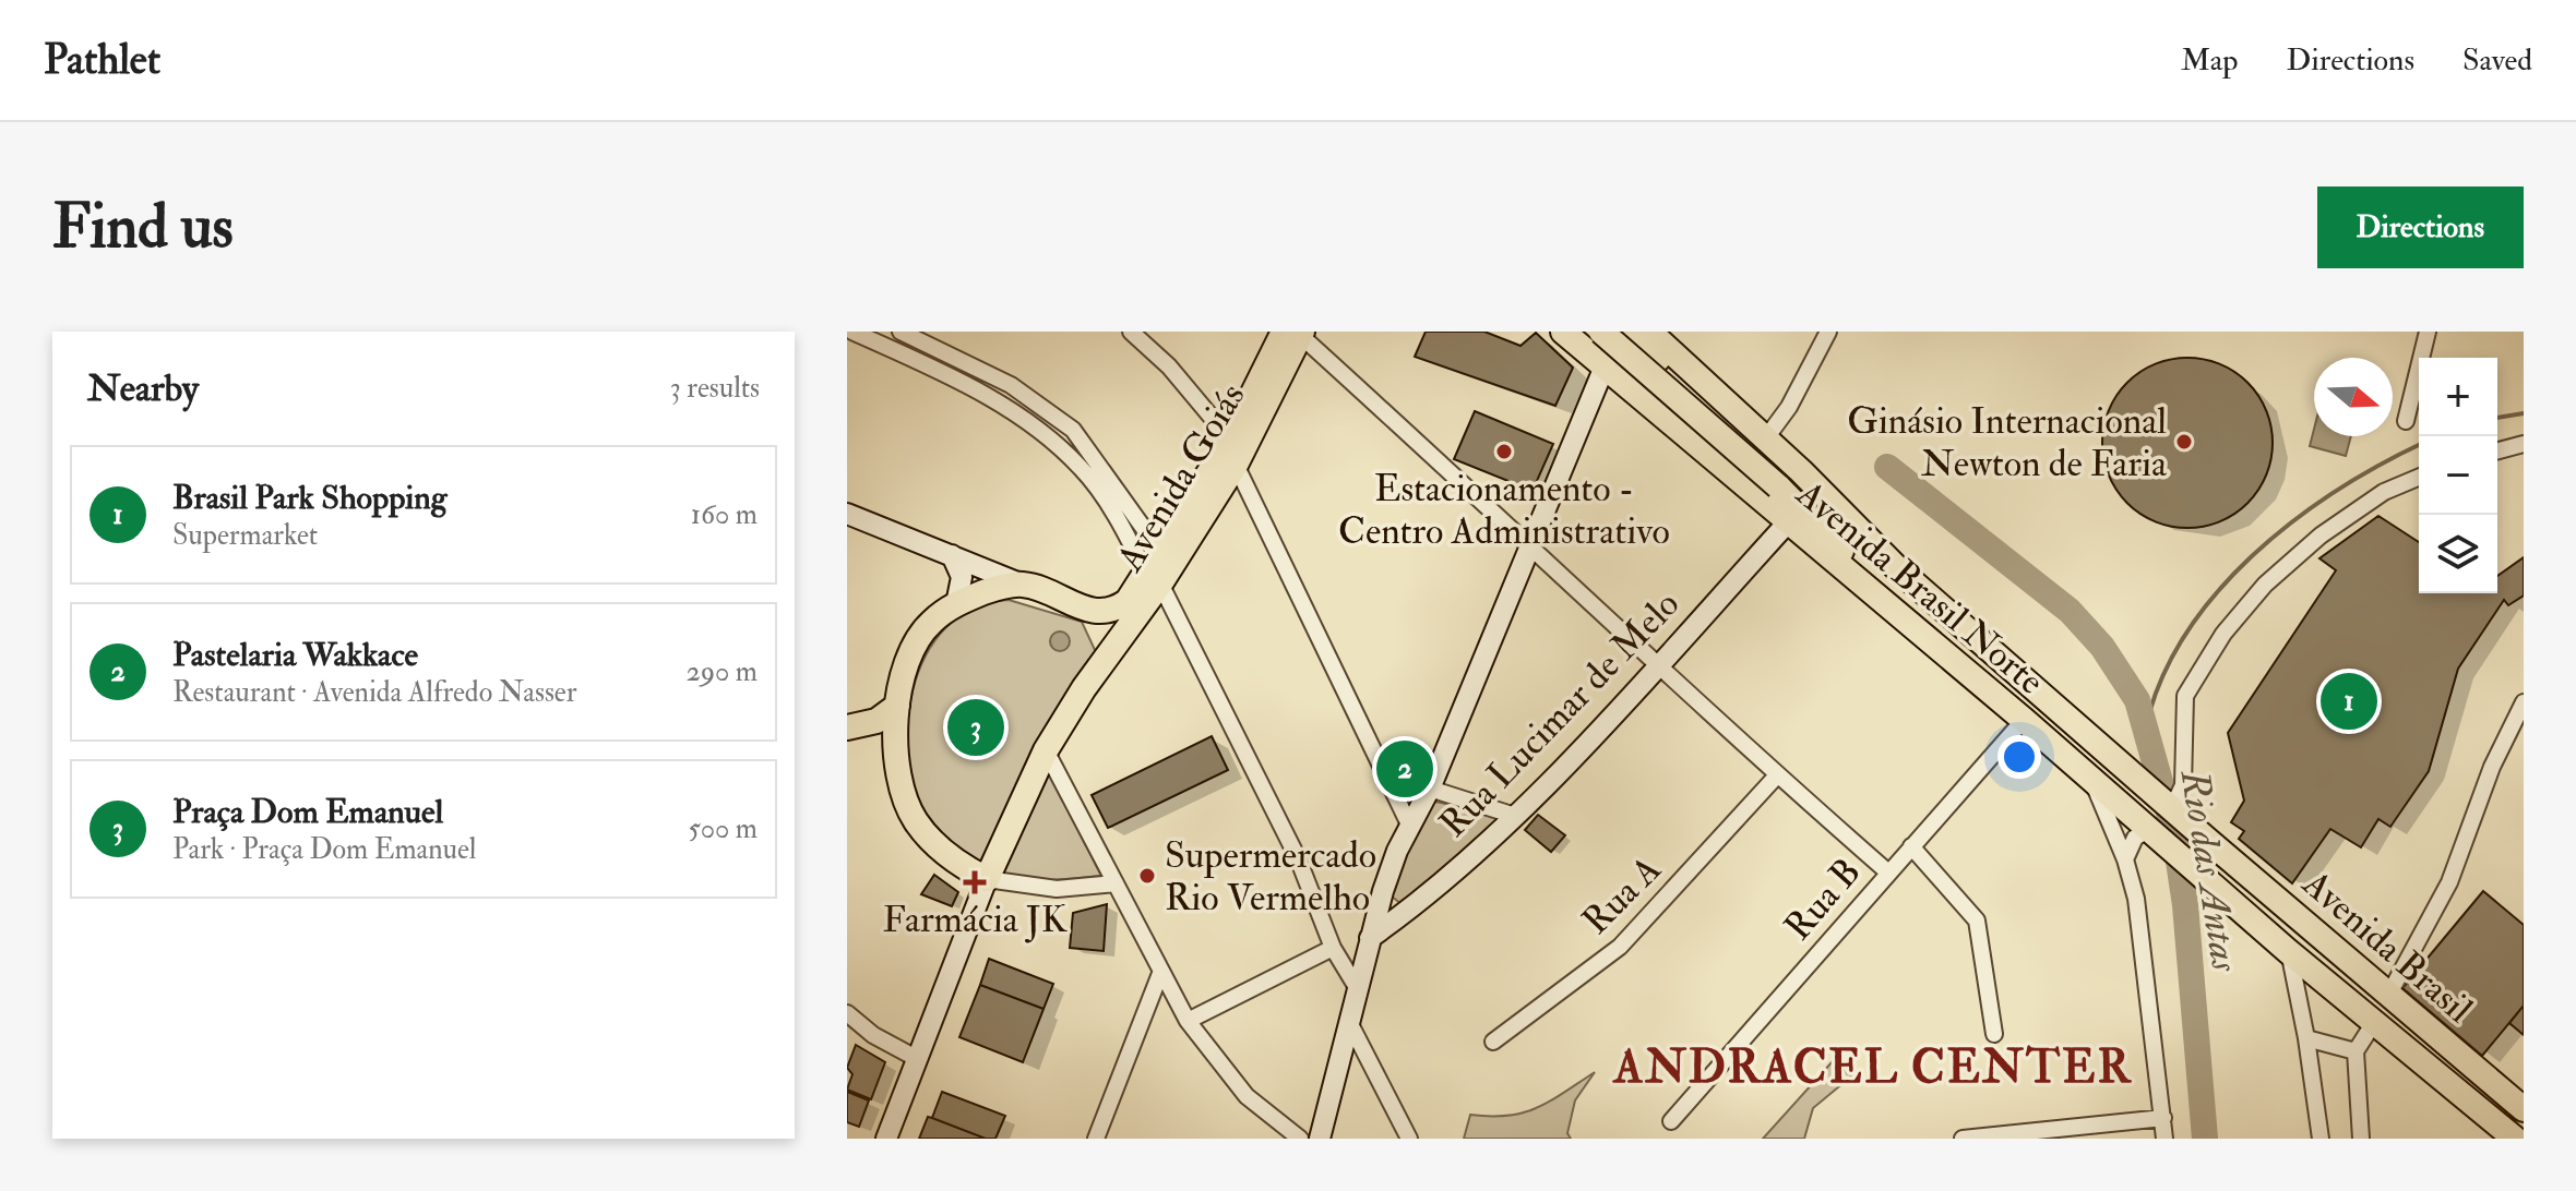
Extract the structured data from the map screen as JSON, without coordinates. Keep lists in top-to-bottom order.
{
  "streets": {
    "main road": [
      "Avenida Goiás",
      "Avenida Brasil Norte",
      "Rua Lucimar de Melo",
      "Avenida Brasil"
    ],
    "street": ["Rua A", "Rua B"]
  },
  "crossings": [
    ["Avenida Brasil Norte", "Rua Lucimar de Melo"],
    ["Avenida Brasil Norte", "Rua B"],
    ["Avenida Brasil Norte", "Avenida Brasil"]
  ],
  "districts": ["ANDRACEL CENTER"],
  "water": ["Rio das Antas"],
  "places": {
    "other": ["Ginásio Internacional Newton de Faria", "Estacionamento - Centro Administrativo", "Supermercado Rio Vermelho"],
    "health": ["Farmácia JK"]
  },
  "north": "right",
  "page": {
    "header": "Pathlet",
    "nav": ["Map", "Directions", "Saved"],
    "buttons": "Directions",
    "title": "Find us",
    "heading": ["Nearby", "3 results"],
    "map_buttons": ["+", "−"],
    "list": [
      {
        "mark": "1",
        "name": "Brasil Park Shopping",
        "note": "Supermarket",
        "value": "160 m"
      },
      {
        "mark": "2",
        "name": "Pastelaria Wakkace",
        "note": "Restaurant · Avenida Alfredo Nasser",
        "value": "290 m"
      },
      {
        "mark": "3",
        "name": "Praça Dom Emanuel",
        "note": "Park · Praça Dom Emanuel",
        "value": "500 m"
      }
    ],
    "pins": ["1", "3", "2"]
  }
}
